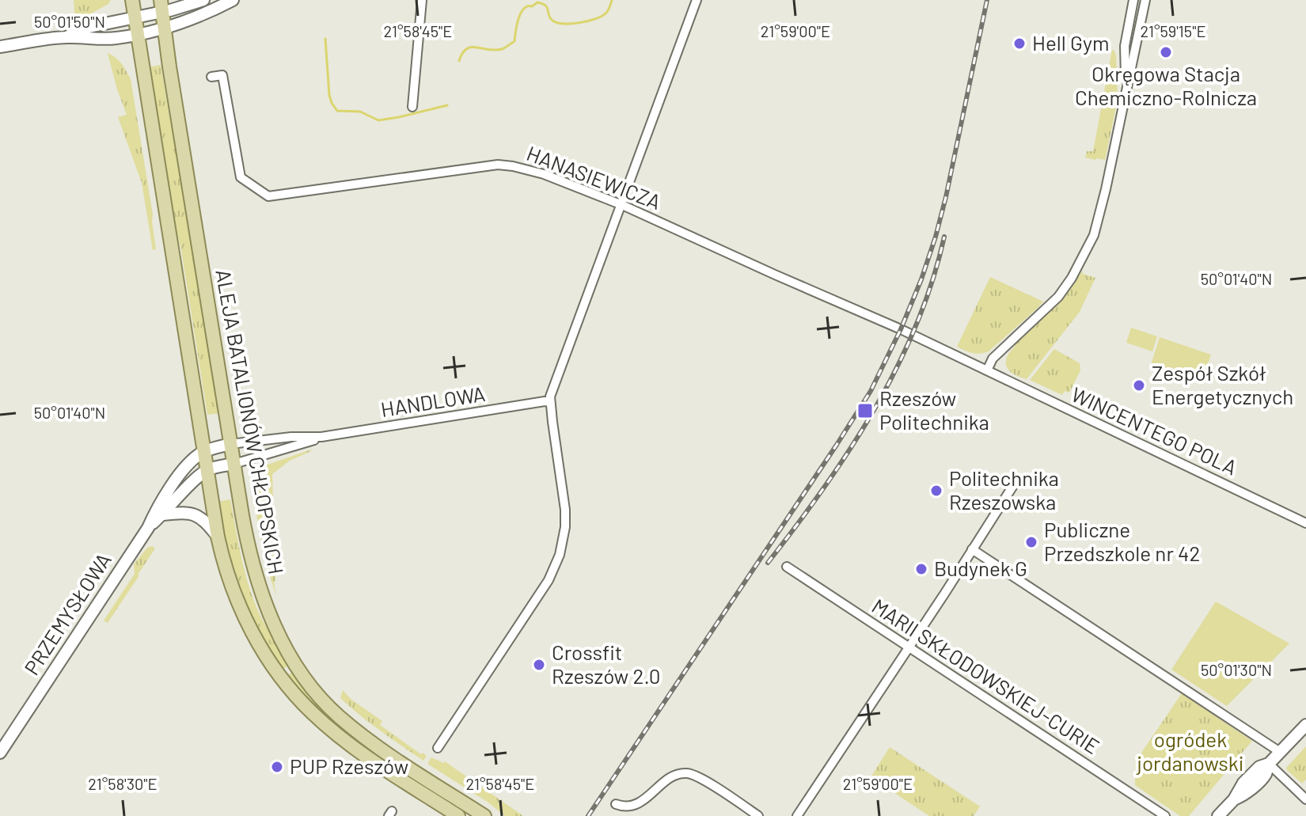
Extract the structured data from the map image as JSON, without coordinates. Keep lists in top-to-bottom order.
{
  "streets": {
    "main road": ["ALEJA BATALIONÓW CHŁOPSKICH"],
    "street": [
      "HANASIEWICZA",
      "HANDLOWA",
      "WINCENTEGO POLA",
      "PRZEMYSŁOWA",
      "MARII SKŁODOWSKIEJ-CURIE"
    ]
  },
  "crossings": [
    ["HANASIEWICZA", "WINCENTEGO POLA"],
    ["HANDLOWA", "ALEJA BATALIONÓW CHŁOPSKICH"]
  ],
  "parks": ["ogródek jordanowski"],
  "places": {
    "other": [
      "Hell Gym",
      "Okręgowa Stacja Chemiczno-Rolnicza",
      "Zespół Szkół Energetycznych",
      "Politechnika Rzeszowska",
      "Publiczne Przedszkole nr 42",
      "Budynek G",
      "Crossfit Rzeszów 2.0",
      "PUP Rzeszów"
    ],
    "transit": ["Rzeszów Politechnika"]
  },
  "coordinates": [
    "50°01'50\"N",
    "21°58'45\"E",
    "21°59'00\"E",
    "21°59'15\"E",
    "50°01'40\"N",
    "50°01'30\"N",
    "21°58'30\"E"
  ]
}
